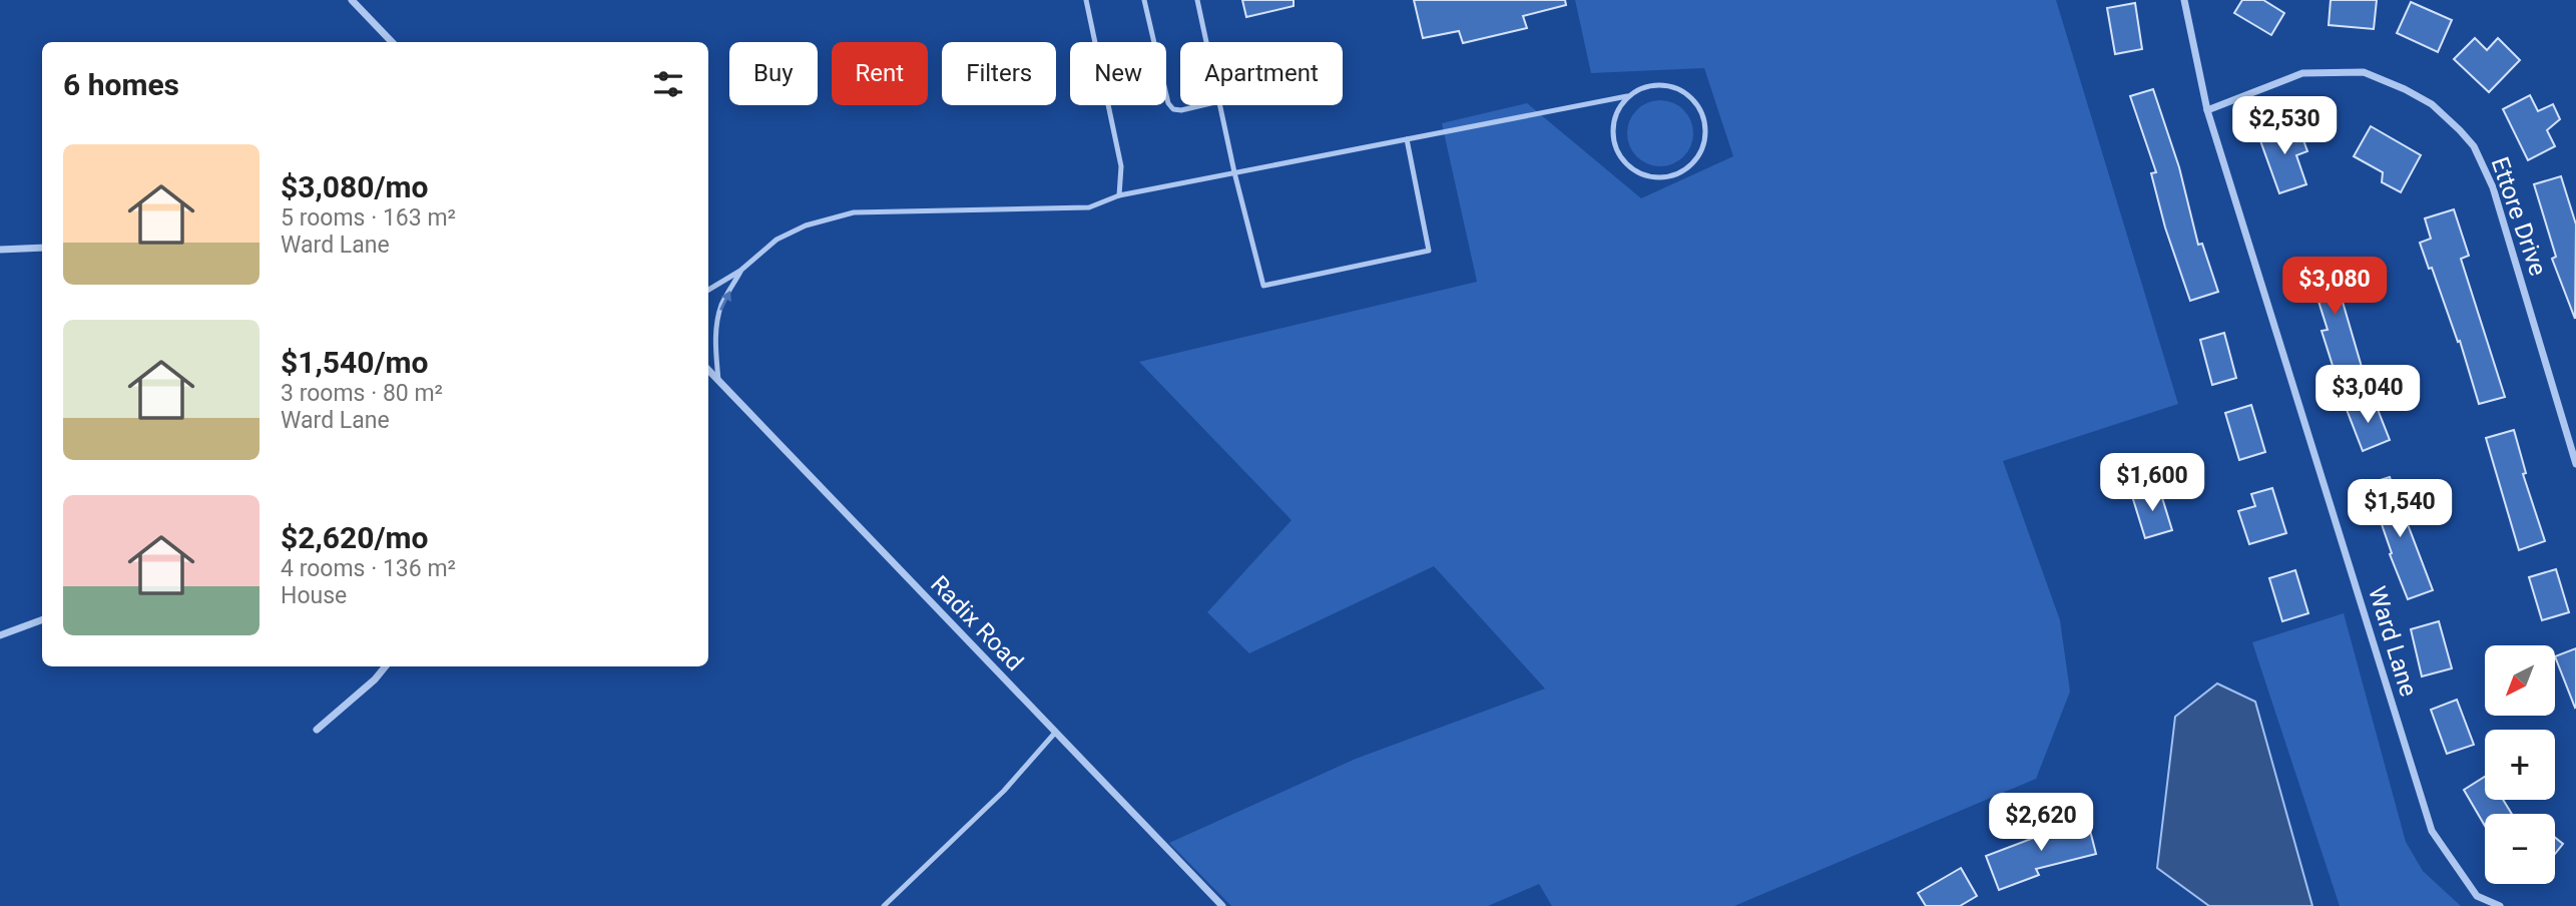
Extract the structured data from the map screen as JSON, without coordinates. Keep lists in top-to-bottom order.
{
  "streets": {
    "street": ["Ettore Drive", "Radix Road", "Ward Lane"]
  },
  "crossings": [
    ["Ettore Drive", "Ward Lane"]
  ],
  "north": "bottom left",
  "page": {
    "chip": [
      "Buy",
      "Rent",
      "Filters",
      "New",
      "Apartment"
    ],
    "heading": "6 homes",
    "price": [
      "$2,530",
      "$3,080",
      "$3,040",
      "$1,600",
      "$1,540",
      "$2,620"
    ],
    "list": [
      {
        "name": "$3,080/mo",
        "note": "5 rooms · 163 m² · Ward Lane"
      },
      {
        "name": "$1,540/mo",
        "note": "3 rooms · 80 m² · Ward Lane"
      },
      {
        "name": "$2,620/mo",
        "note": "4 rooms · 136 m² · House"
      }
    ],
    "map_buttons": ["+", "−"]
  }
}
